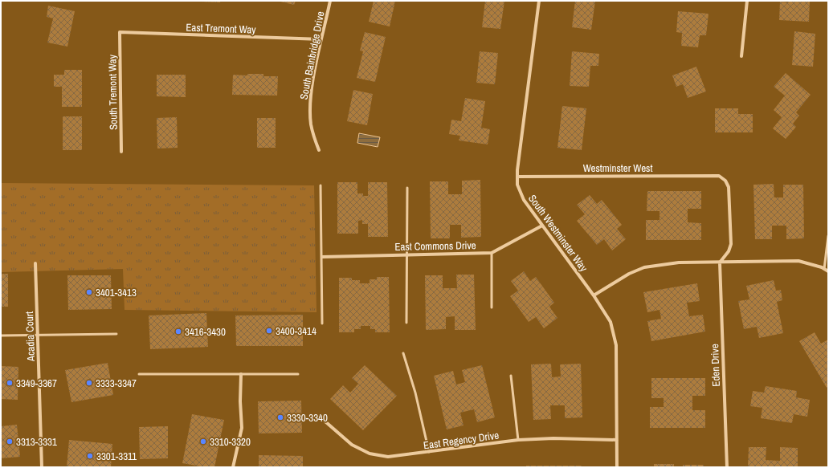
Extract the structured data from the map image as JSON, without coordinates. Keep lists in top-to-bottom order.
{
  "streets": {
    "street": [
      "East Tremont Way",
      "South Bainbridge Drive",
      "South Tremont Way",
      "Westminster West",
      "South Westminster Way",
      "East Commons Drive",
      "Acadia Court",
      "Eden Drive",
      "East Regency Drive"
    ]
  },
  "crossings": [
    ["East Tremont Way", "South Bainbridge Drive"],
    ["East Tremont Way", "South Tremont Way"],
    ["Westminster West", "South Westminster Way"],
    ["Westminster West", "Eden Drive"],
    ["South Westminster Way", "East Commons Drive"],
    ["South Westminster Way", "East Regency Drive"]
  ],
  "places": [
    "3401-3413",
    "3400-3414",
    "3416-3430",
    "3349-3367",
    "3333-3347",
    "3330-3340",
    "3313-3331",
    "3310-3320",
    "3301-3311"
  ]
}
